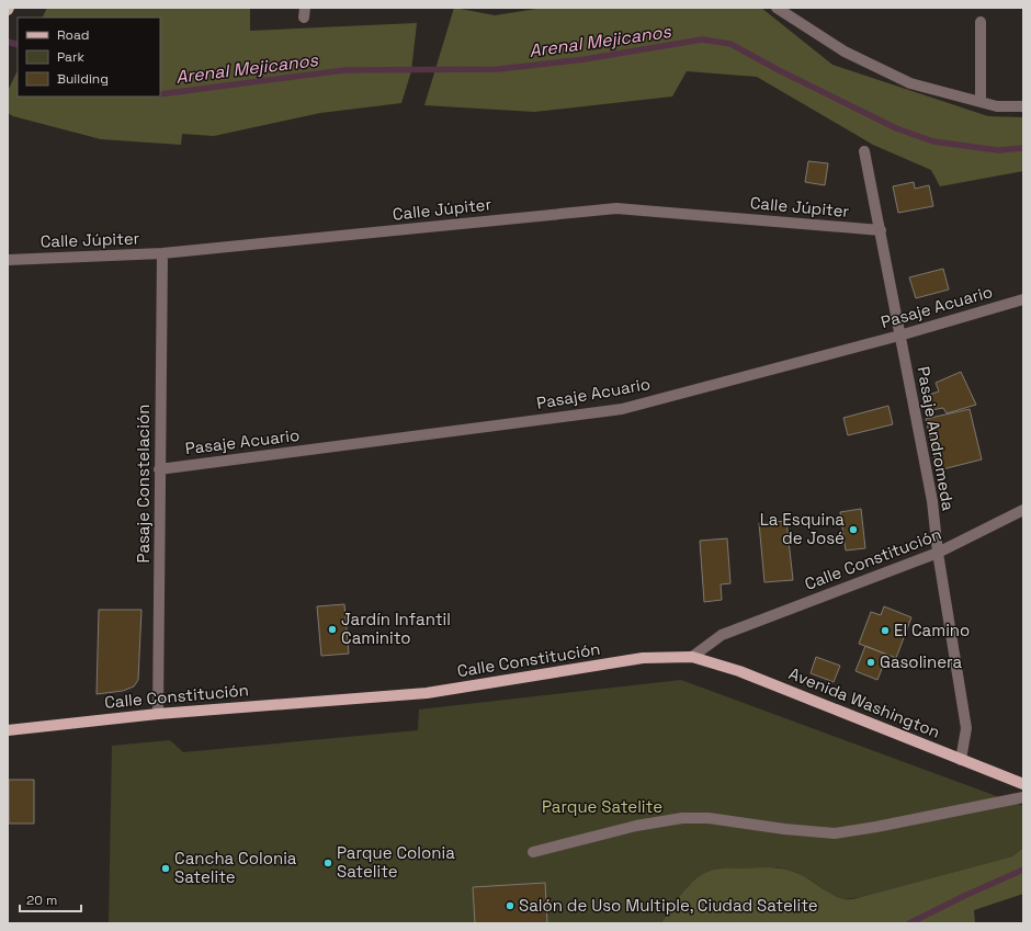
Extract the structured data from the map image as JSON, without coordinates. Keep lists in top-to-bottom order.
{
  "streets": {
    "main road": ["Calle Constitución", "Avenida Washington"],
    "street": [
      "Calle Júpiter",
      "Pasaje Acuario",
      "Pasaje Andromeda",
      "Pasaje Constelación"
    ]
  },
  "crossings": [
    ["Calle Júpiter", "Pasaje Andromeda"],
    ["Calle Júpiter", "Pasaje Constelación"],
    ["Pasaje Acuario", "Pasaje Andromeda"],
    ["Pasaje Acuario", "Pasaje Constelación"],
    ["Pasaje Andromeda", "Calle Constitución"],
    ["Pasaje Andromeda", "Avenida Washington"],
    ["Pasaje Constelación", "Calle Constitución"],
    ["Calle Constitución", "Avenida Washington"]
  ],
  "water": ["Arenal Mejicanos"],
  "parks": ["Parque Satelite"],
  "places": [
    "La Esquina de José",
    "Jardín Infantil Caminito",
    "El Camino",
    "Gasolinera",
    "Parque Colonia Satelite",
    "Cancha Colonia Satelite",
    "Salón de Uso Multiple, Ciudad Satelite"
  ],
  "legend": ["Road", "Park", "Building"],
  "scale_bar": "20 m"
}
